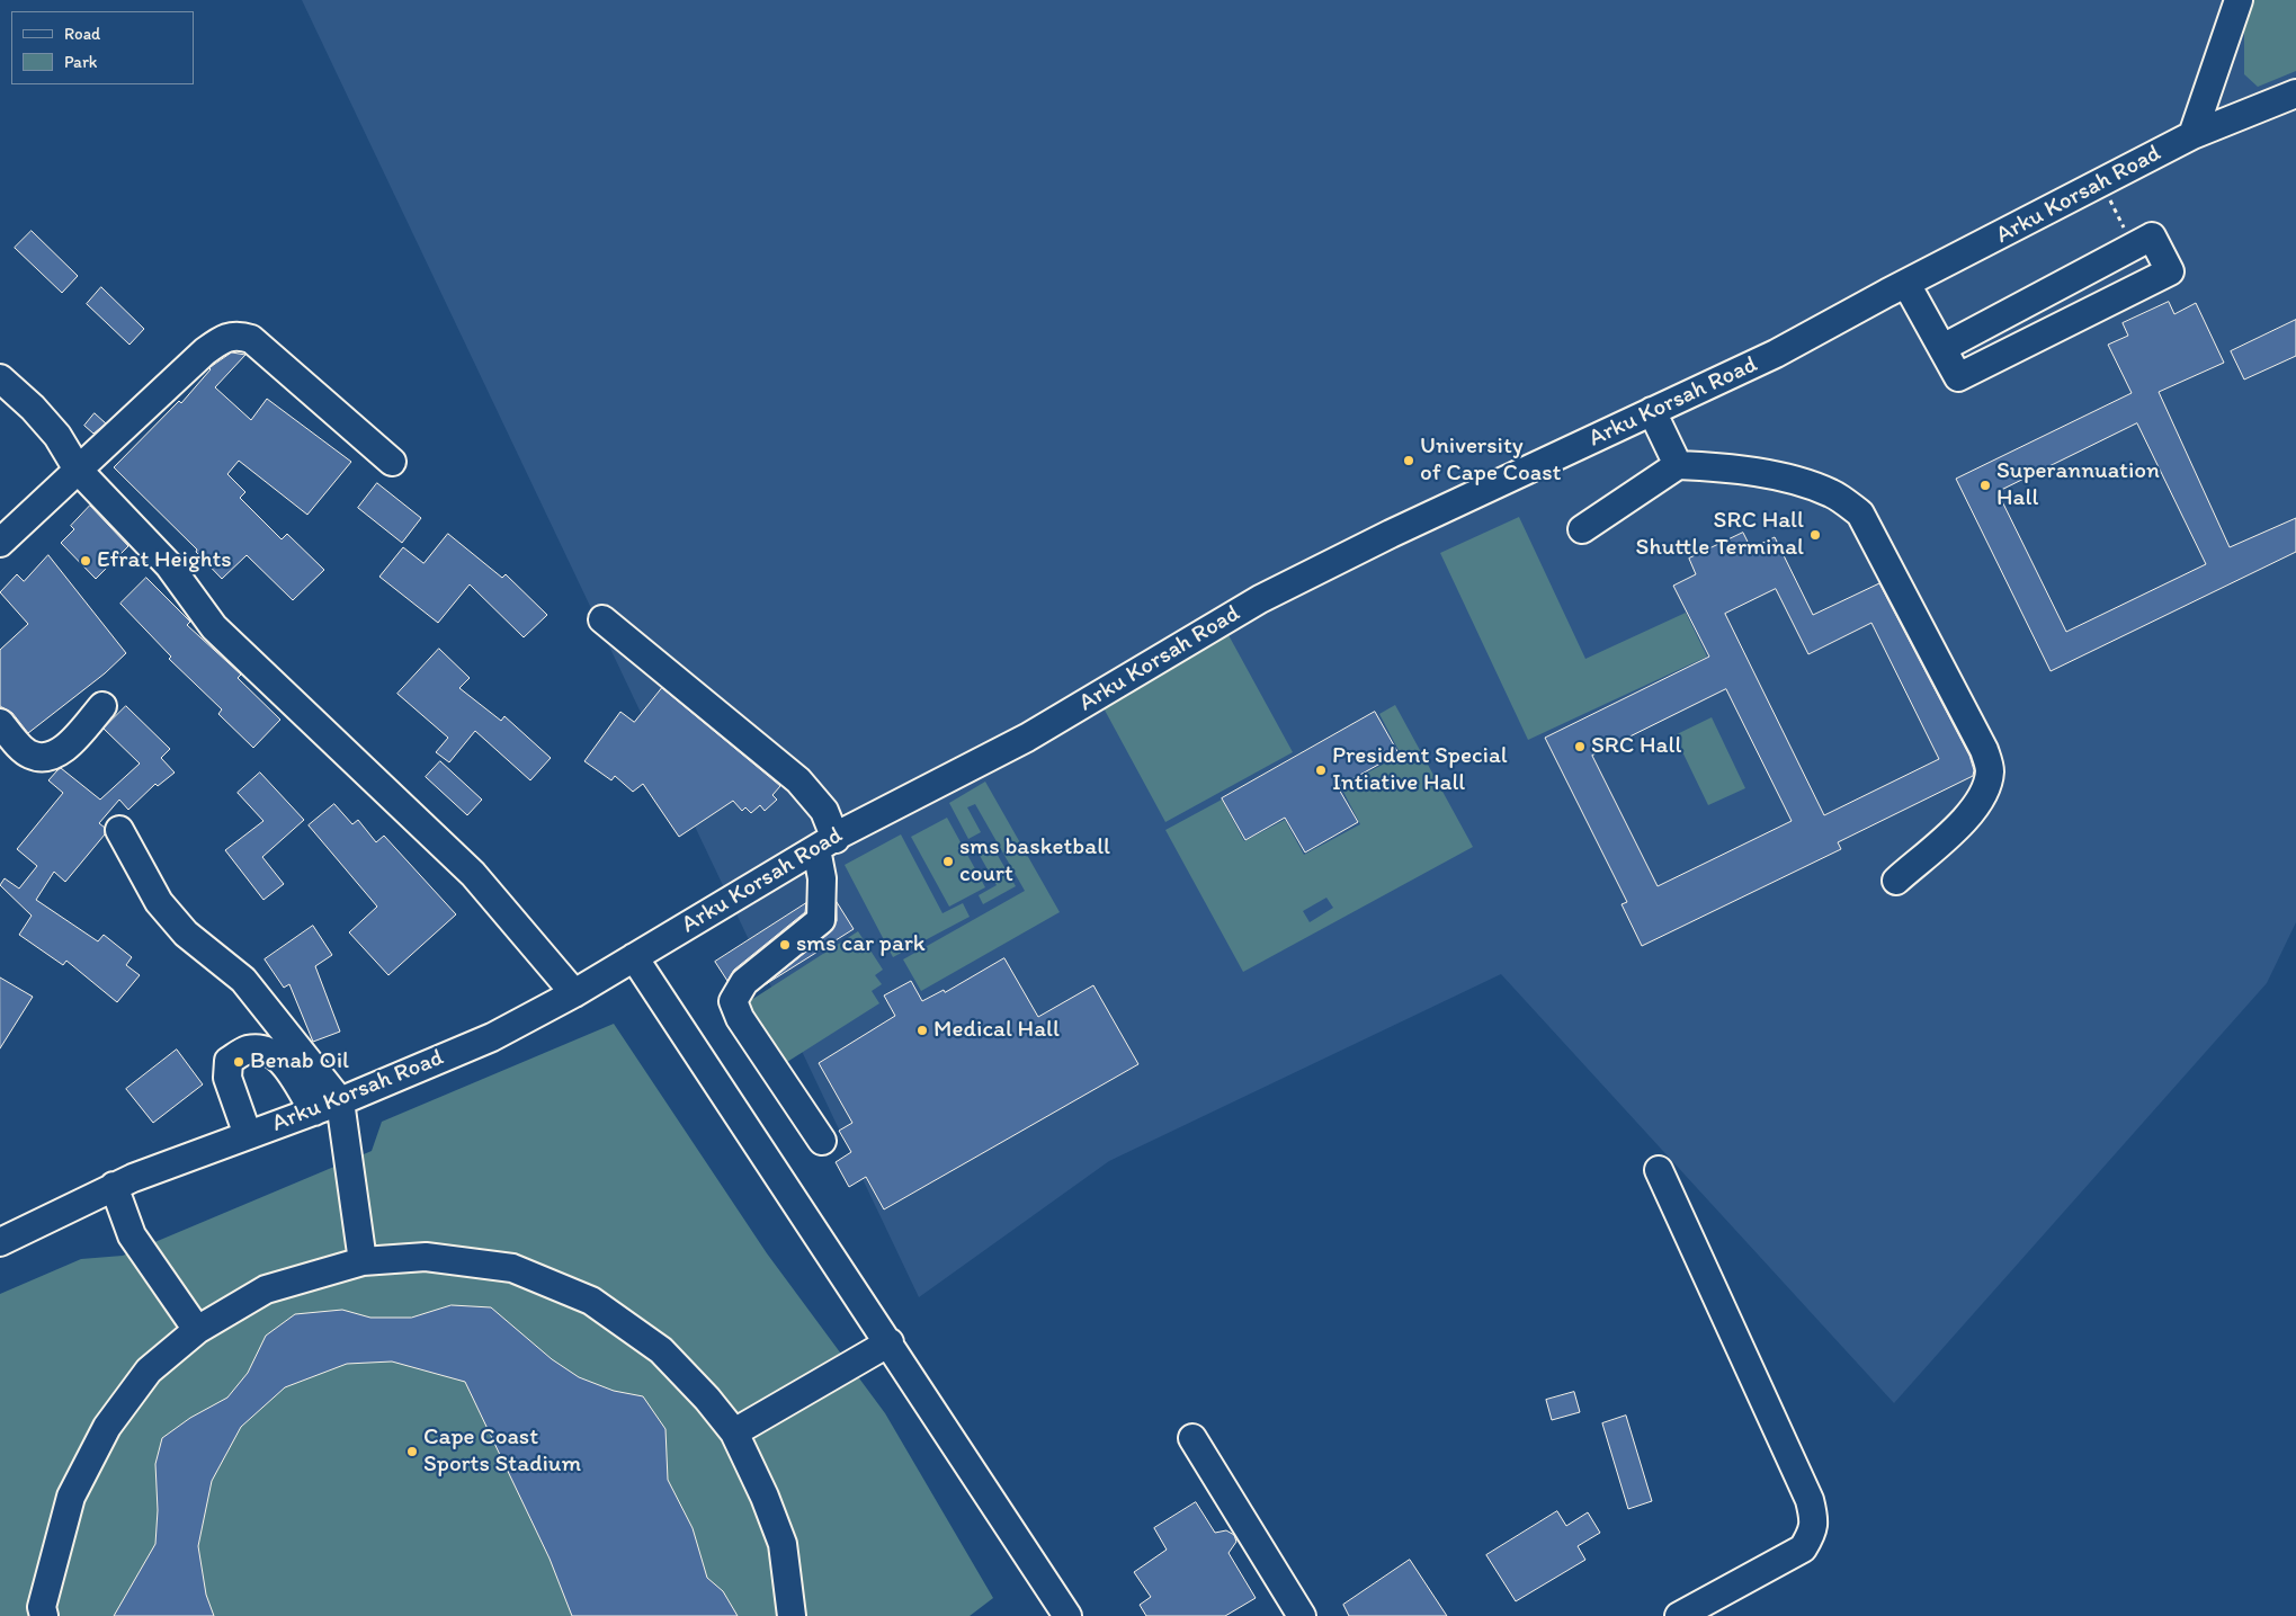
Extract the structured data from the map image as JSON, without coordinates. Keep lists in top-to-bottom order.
{
  "streets": {
    "street": ["Arku Korsah Road"]
  },
  "places": [
    "University of Cape Coast",
    "Superannuation Hall",
    "SRC Hall Shuttle Terminal",
    "Efrat Heights",
    "SRC Hall",
    "President Special Intiative Hall",
    "sms basketball court",
    "sms car park",
    "Medical Hall",
    "Benab Oil",
    "Cape Coast Sports Stadium"
  ],
  "legend": ["Road", "Park"]
}
